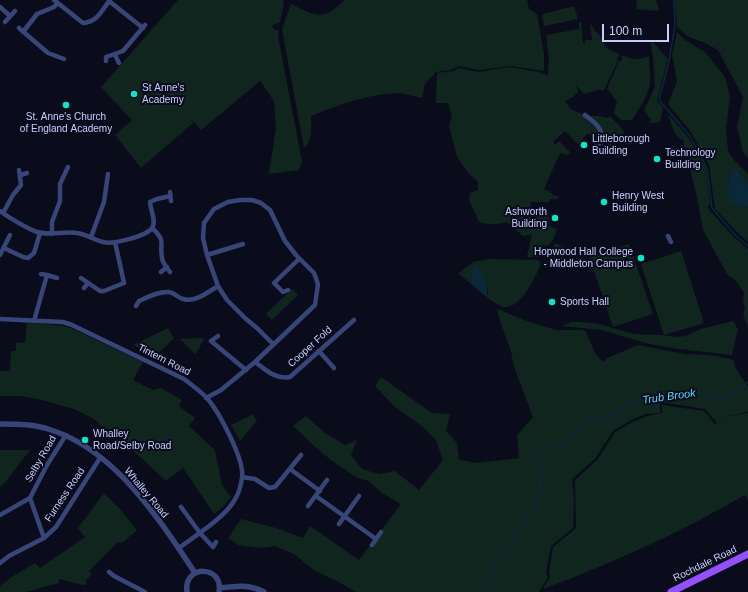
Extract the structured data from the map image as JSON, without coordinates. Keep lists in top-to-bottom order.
{
  "streets": {
    "main road": ["Rochdale Road"],
    "street": [
      "Cooper Fold",
      "Tintern Road",
      "Selby Road",
      "Whalley Road",
      "Furness Road"
    ]
  },
  "crossings": [
    ["Tintern Road", "Whalley Road"],
    ["Selby Road", "Whalley Road"],
    ["Selby Road", "Furness Road"],
    ["Whalley Road", "Furness Road"]
  ],
  "water": ["Trub Brook"],
  "places": [
    "St Anne's Academy",
    "St. Anne's Church of England Academy",
    "Littleborough Building",
    "Technology Building",
    "Henry West Building",
    "Ashworth Building",
    "Hopwood Hall College - Middleton Campus",
    "Sports Hall",
    "Whalley Road/Selby Road"
  ],
  "scale_bar": "100 m"
}
